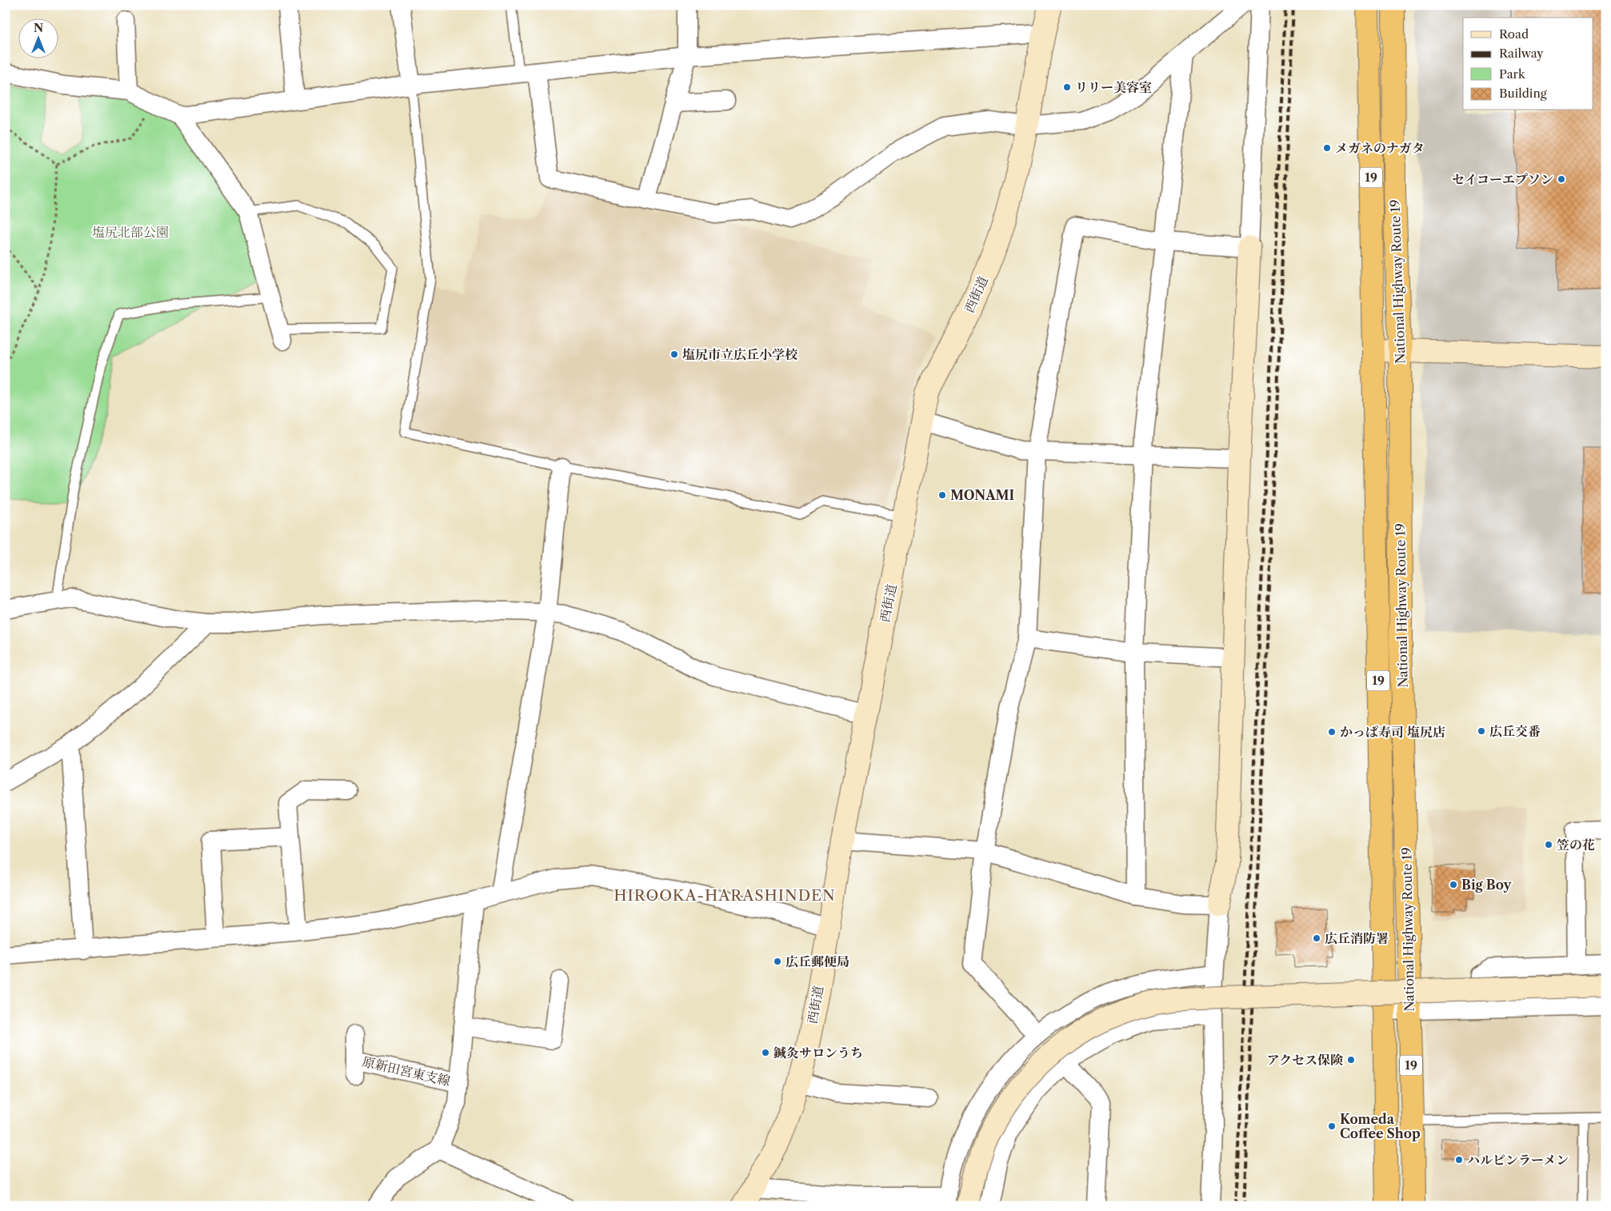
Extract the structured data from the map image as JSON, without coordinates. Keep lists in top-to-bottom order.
{
  "streets": {
    "highway": ["19", "National Highway Route 19"],
    "street": ["西街道", "原新田宮東支線"]
  },
  "districts": ["HIROOKA-HARASHINDEN"],
  "parks": ["塩尻北部公園"],
  "places": [
    "リリー美容室",
    "メガネのナガタ",
    "セイコーエプソン",
    "塩尻市立広丘小学校",
    "MONAMI",
    "広丘交番",
    "かっぱ寿司 塩尻店",
    "笠の花",
    "Big Boy",
    "広丘消防署",
    "広丘郵便局",
    "鍼灸サロンうち",
    "アクセス保険",
    "Komeda Coffee Shop",
    "ハルピンラーメン"
  ],
  "legend": [
    "Road",
    "Railway",
    "Park",
    "Building"
  ],
  "north": "top"
}
